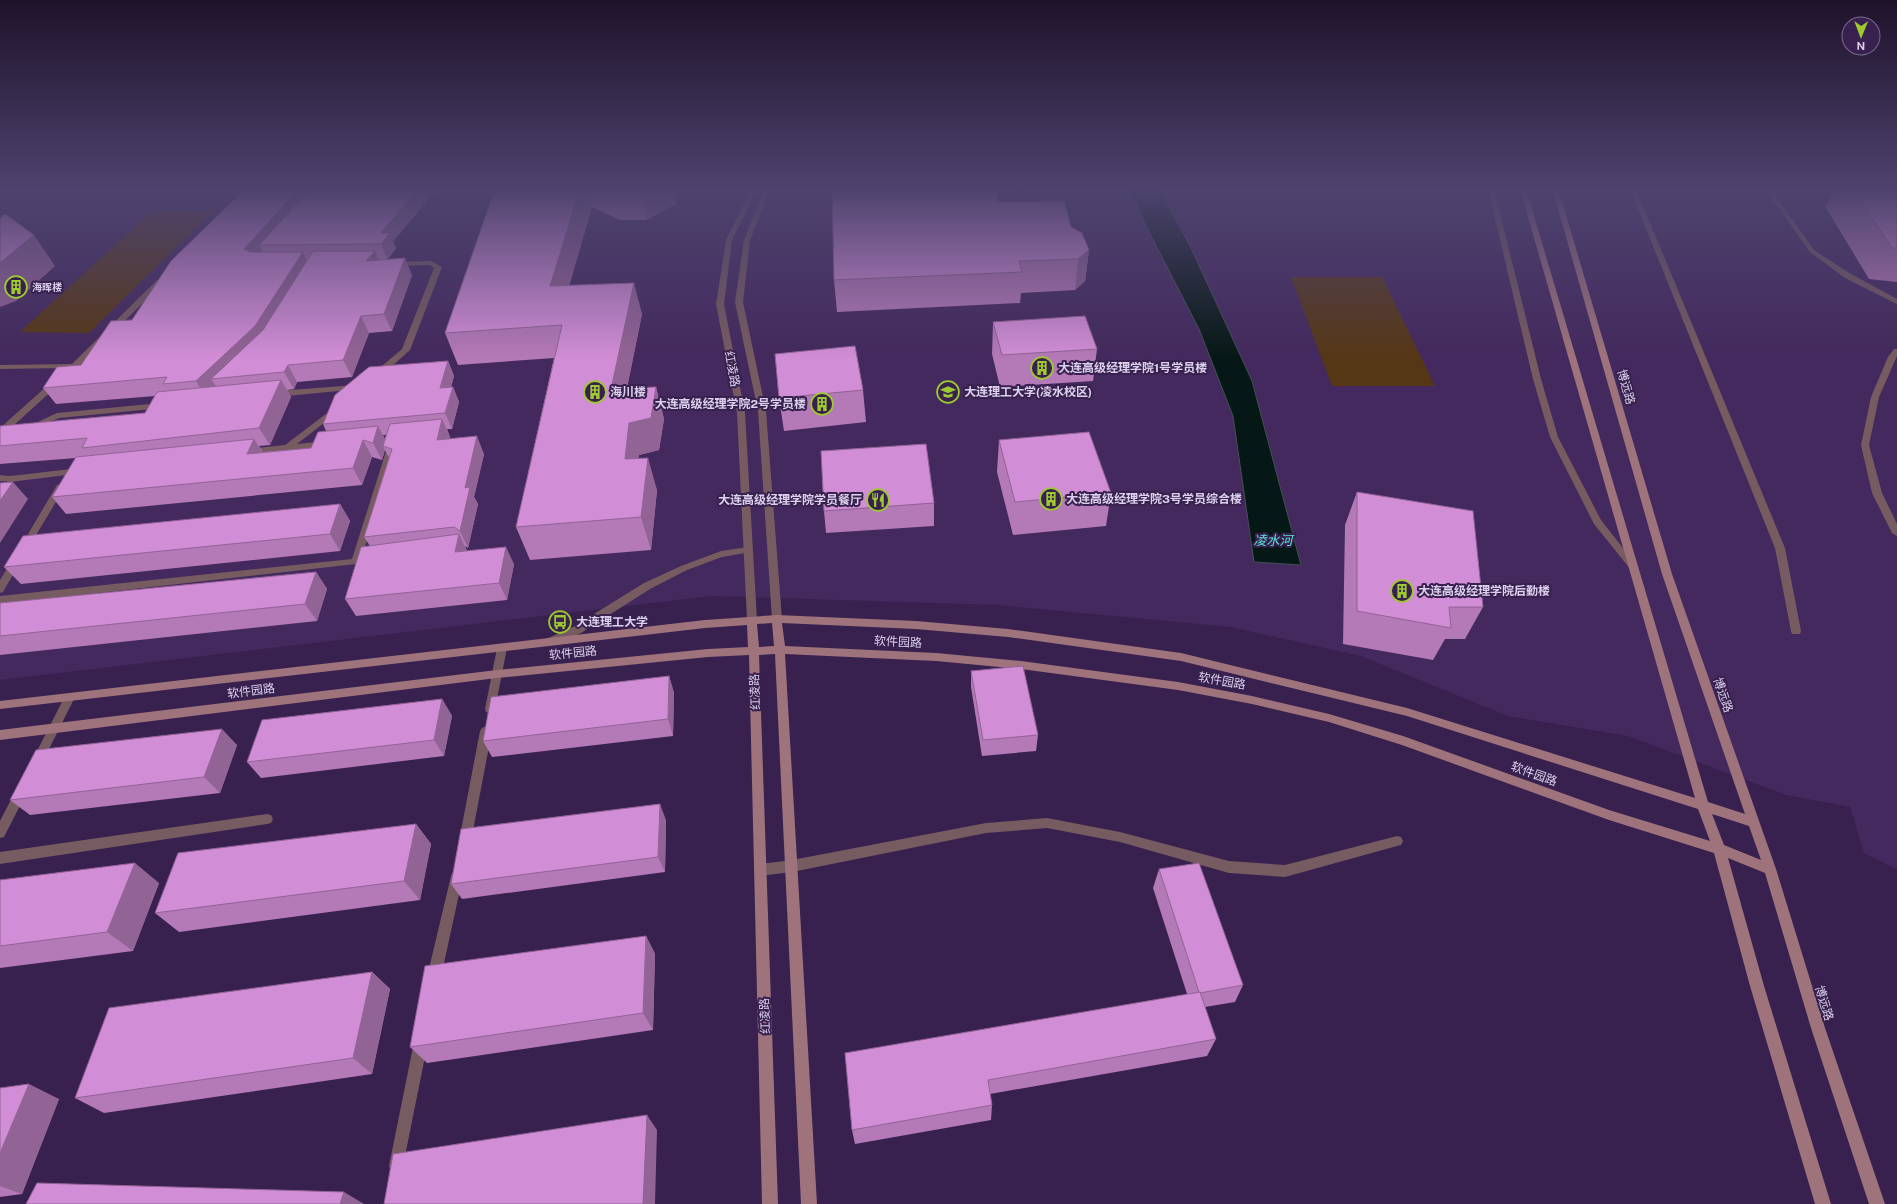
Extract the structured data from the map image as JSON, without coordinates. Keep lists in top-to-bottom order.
{
  "streets": {
    "main road": ["红凌路", "博远路", "软件园路"]
  },
  "crossings": [
    ["红凌路", "软件园路"],
    ["博远路", "软件园路"]
  ],
  "water": ["凌水河"],
  "places": {
    "building": [
      "海晖楼",
      "大连高级经理学院1号学员楼",
      "海川楼",
      "大连高级经理学院2号学员楼",
      "大连高级经理学院3号学员综合楼",
      "大连高级经理学院后勤楼"
    ],
    "school or university": ["大连理工大学(凌水校区)"],
    "restaurant": ["大连高级经理学院学员餐厅"],
    "bus stop": ["大连理工大学"]
  },
  "north": "bottom"
}
